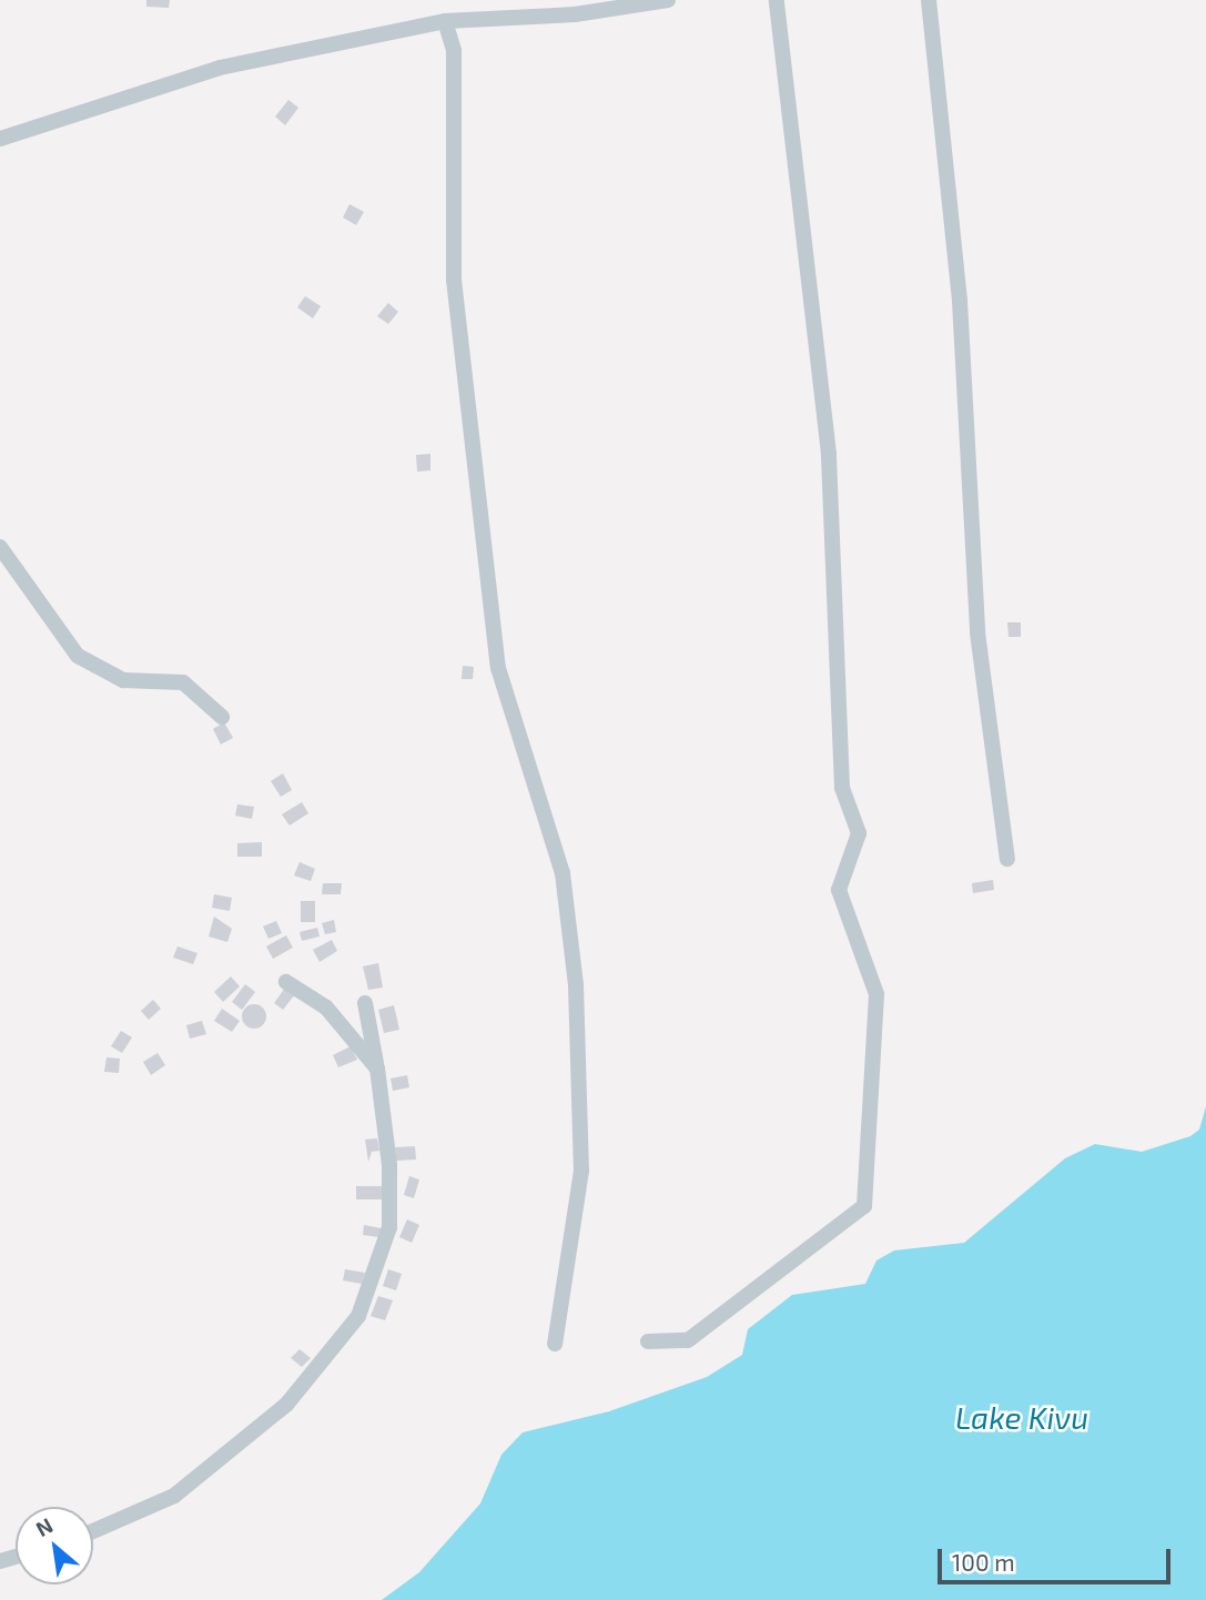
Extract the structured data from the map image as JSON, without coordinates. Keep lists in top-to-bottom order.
{
  "water": ["Lake Kivu"],
  "scale_bar": "100 m",
  "north": "top left"
}
